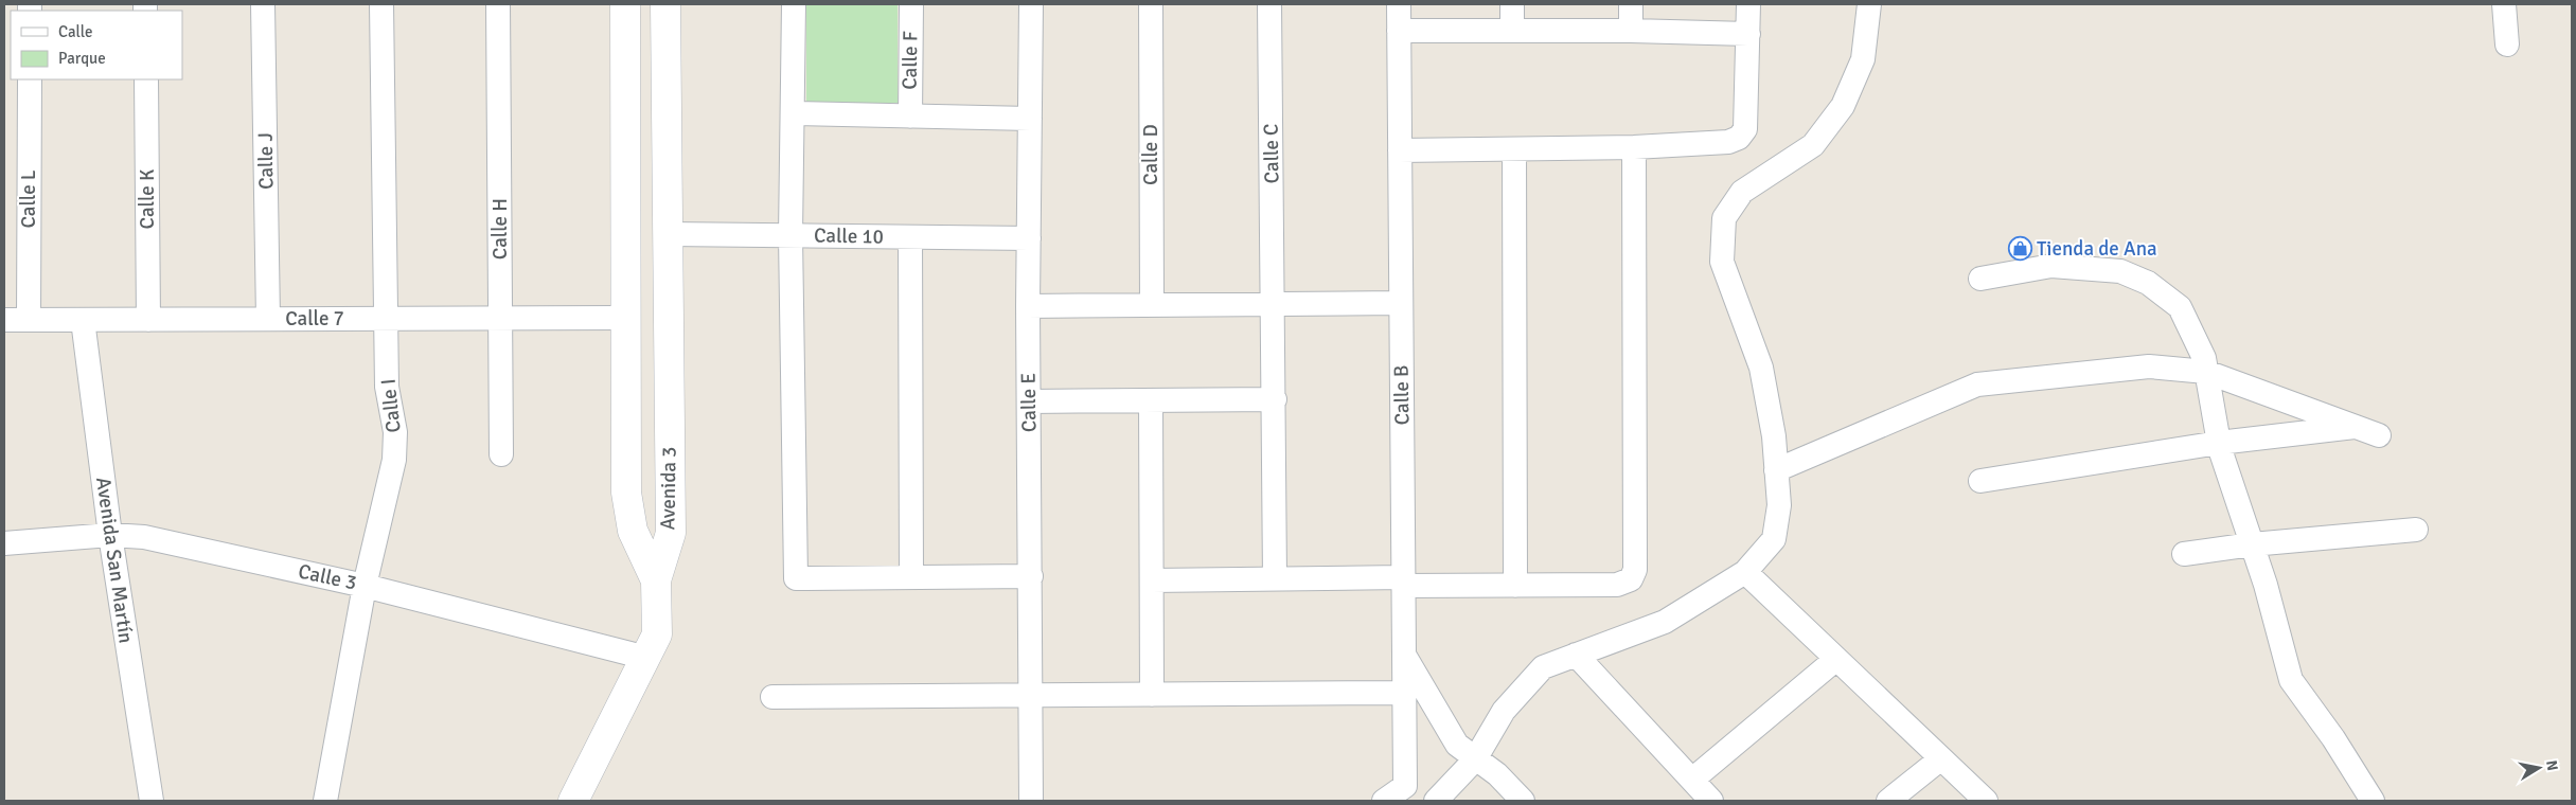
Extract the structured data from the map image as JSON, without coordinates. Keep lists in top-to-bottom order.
{
  "streets": {
    "street": [
      "Calle F",
      "Calle C",
      "Calle D",
      "Calle J",
      "Calle L",
      "Calle K",
      "Calle H",
      "Calle 10",
      "Calle 7",
      "Calle B",
      "Calle E",
      "Calle I",
      "Avenida 3",
      "Avenida San Martín",
      "Calle 3"
    ]
  },
  "crossings": [
    ["Calle J", "Calle 7"],
    ["Calle L", "Calle 7"],
    ["Calle K", "Calle 7"],
    ["Calle H", "Calle 7"],
    ["Calle 10", "Calle E"],
    ["Calle 10", "Avenida 3"],
    ["Calle 7", "Calle I"],
    ["Calle 7", "Avenida 3"],
    ["Calle 7", "Avenida San Martín"],
    ["Calle I", "Calle 3"],
    ["Avenida San Martín", "Calle 3"]
  ],
  "places": {
    "shop": ["Tienda de Ana"]
  },
  "legend": ["Calle", "Parque"],
  "north": "right"
}
